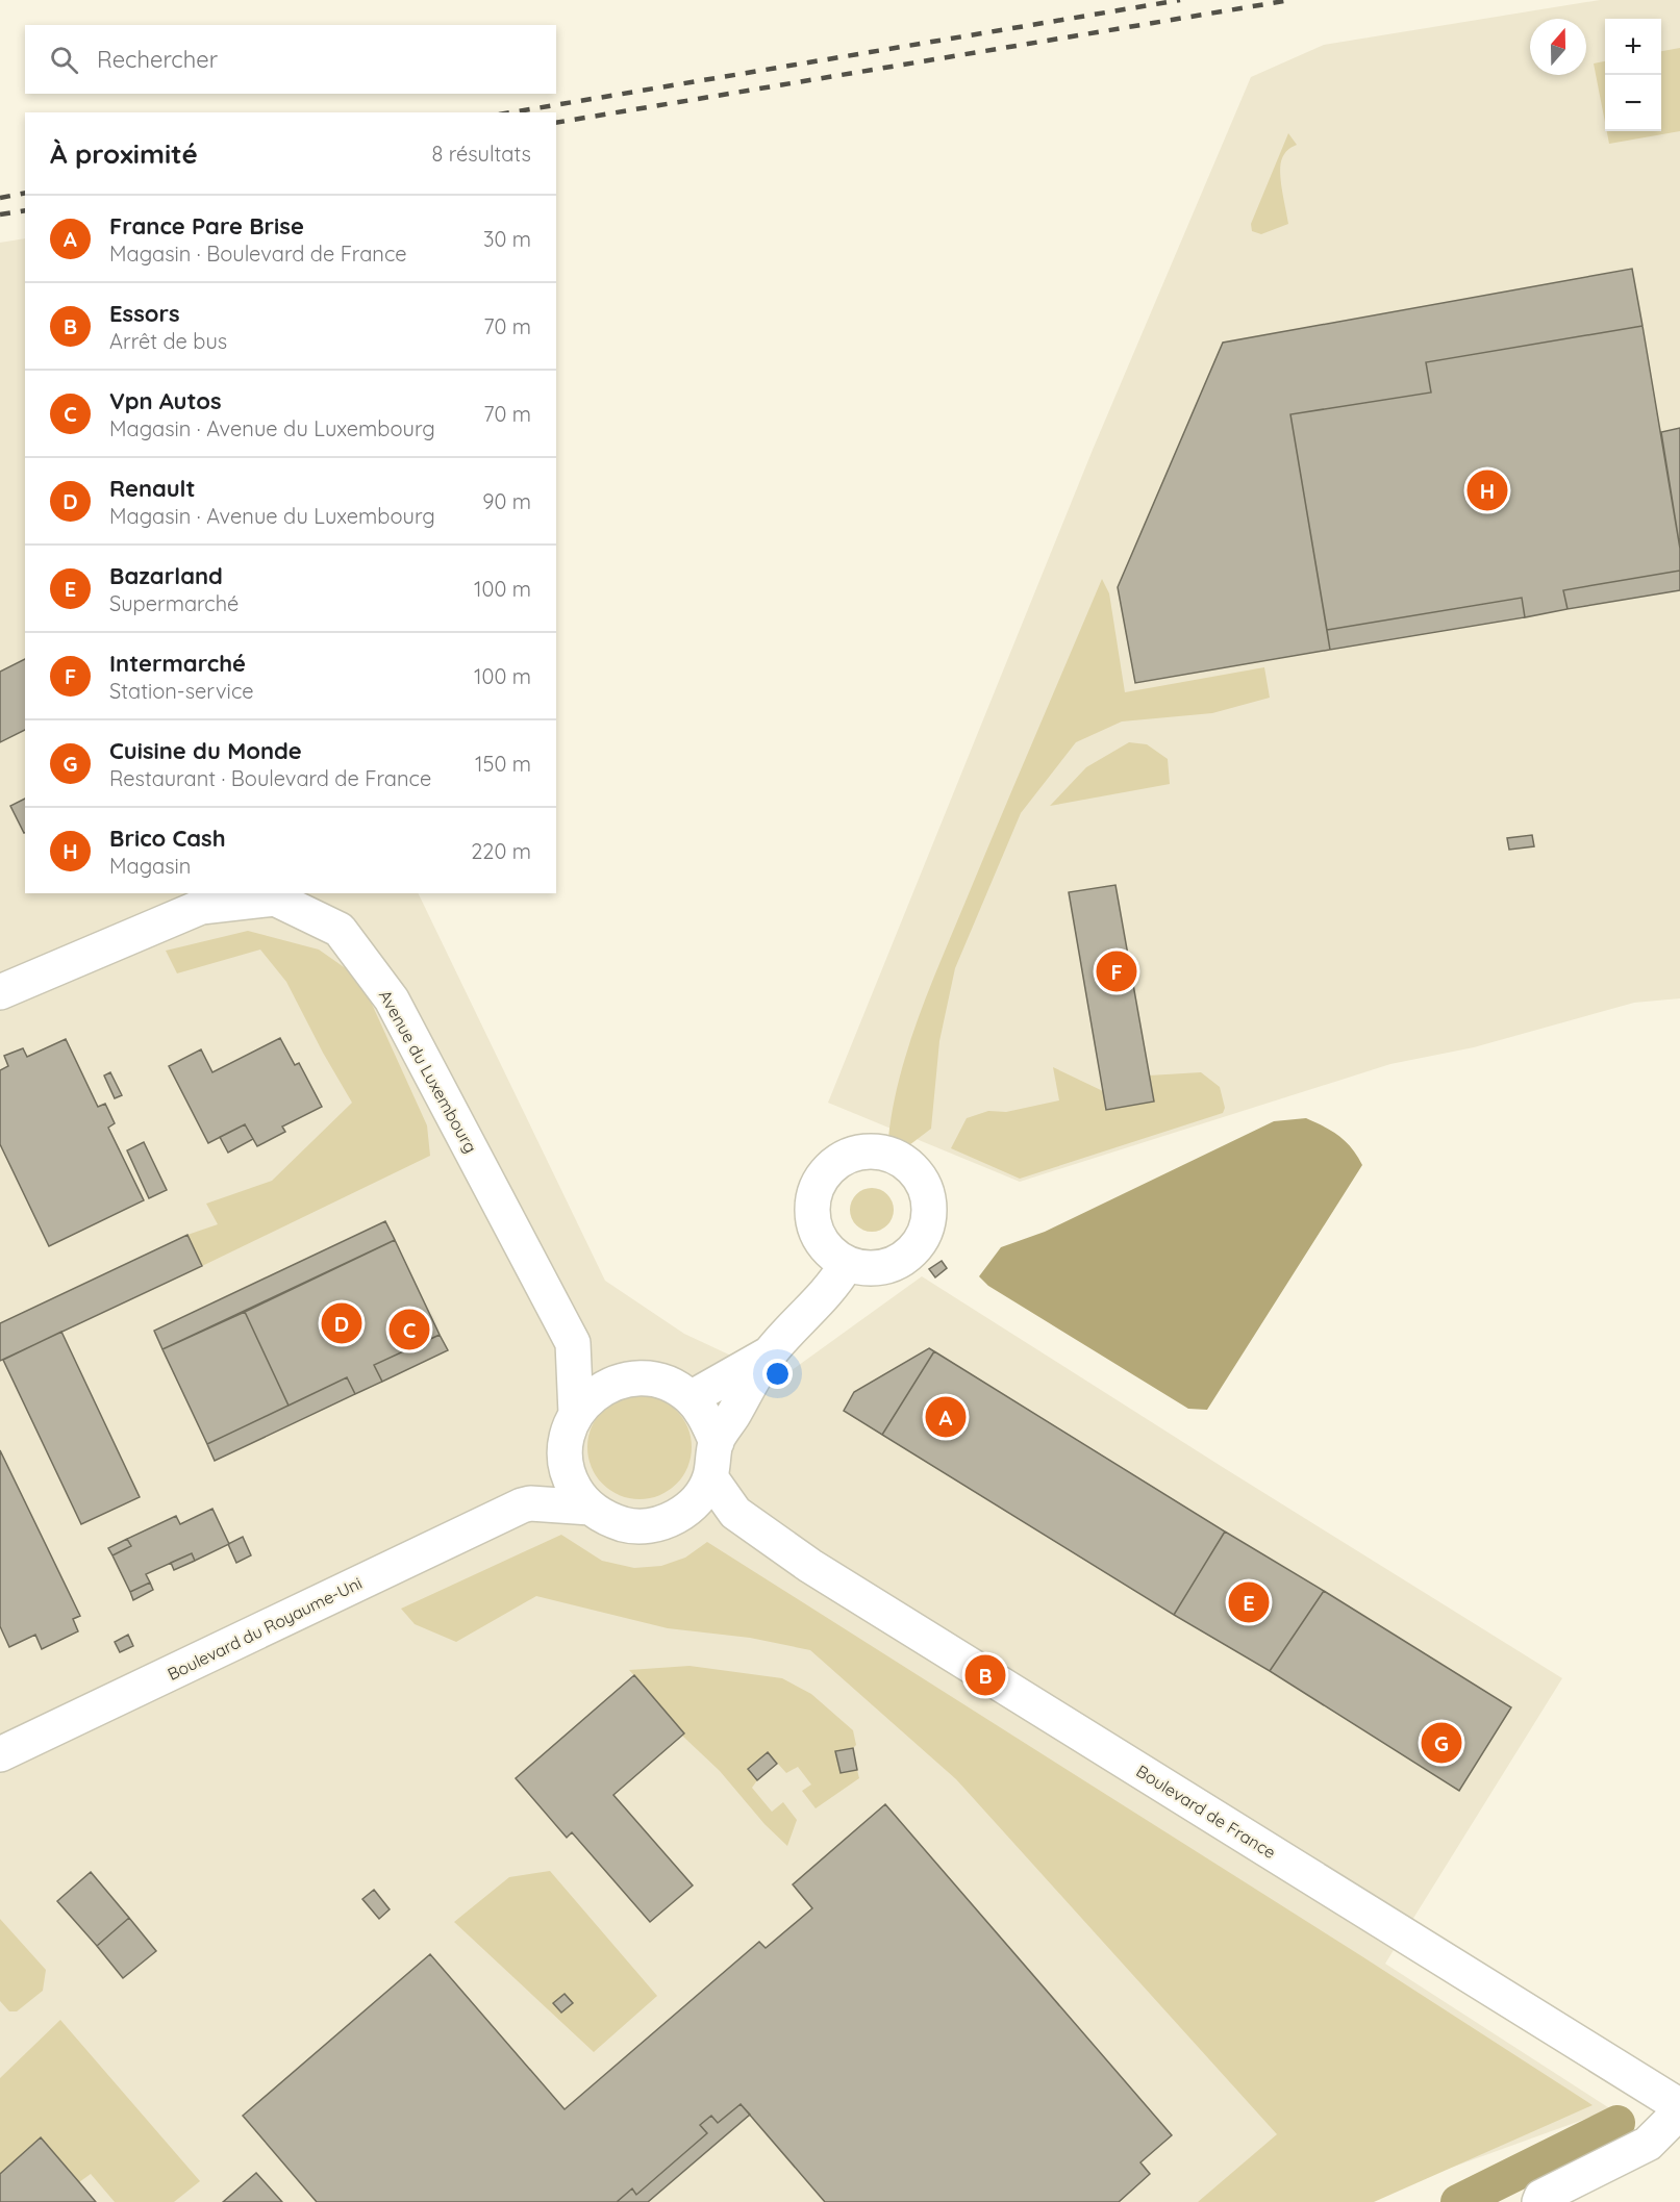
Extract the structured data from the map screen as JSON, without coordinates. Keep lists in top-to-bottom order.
{
  "streets": {
    "street": ["Avenue du Luxembourg", "Boulevard du Royaume-Uni", "Boulevard de France"]
  },
  "crossings": [
    ["Avenue du Luxembourg", "Boulevard du Royaume-Uni"],
    ["Avenue du Luxembourg", "Boulevard de France"],
    ["Boulevard du Royaume-Uni", "Boulevard de France"]
  ],
  "north": "top",
  "page": {
    "map_buttons": ["+", "−"],
    "search": "Rechercher",
    "heading": ["À proximité", "8 résultats"],
    "list": [
      {
        "mark": "A",
        "name": "France Pare Brise",
        "note": "Magasin · Boulevard de France",
        "value": "30 m"
      },
      {
        "mark": "B",
        "name": "Essors",
        "note": "Arrêt de bus",
        "value": "70 m"
      },
      {
        "mark": "C",
        "name": "Vpn Autos",
        "note": "Magasin · Avenue du Luxembourg",
        "value": "70 m"
      },
      {
        "mark": "D",
        "name": "Renault",
        "note": "Magasin · Avenue du Luxembourg",
        "value": "90 m"
      },
      {
        "mark": "E",
        "name": "Bazarland",
        "note": "Supermarché",
        "value": "100 m"
      },
      {
        "mark": "F",
        "name": "Intermarché",
        "note": "Station-service",
        "value": "100 m"
      },
      {
        "mark": "G",
        "name": "Cuisine du Monde",
        "note": "Restaurant · Boulevard de France",
        "value": "150 m"
      },
      {
        "mark": "H",
        "name": "Brico Cash",
        "note": "Magasin",
        "value": "220 m"
      }
    ],
    "pins": [
      "H",
      "F",
      "D",
      "C",
      "A",
      "E",
      "B",
      "G"
    ]
  }
}
